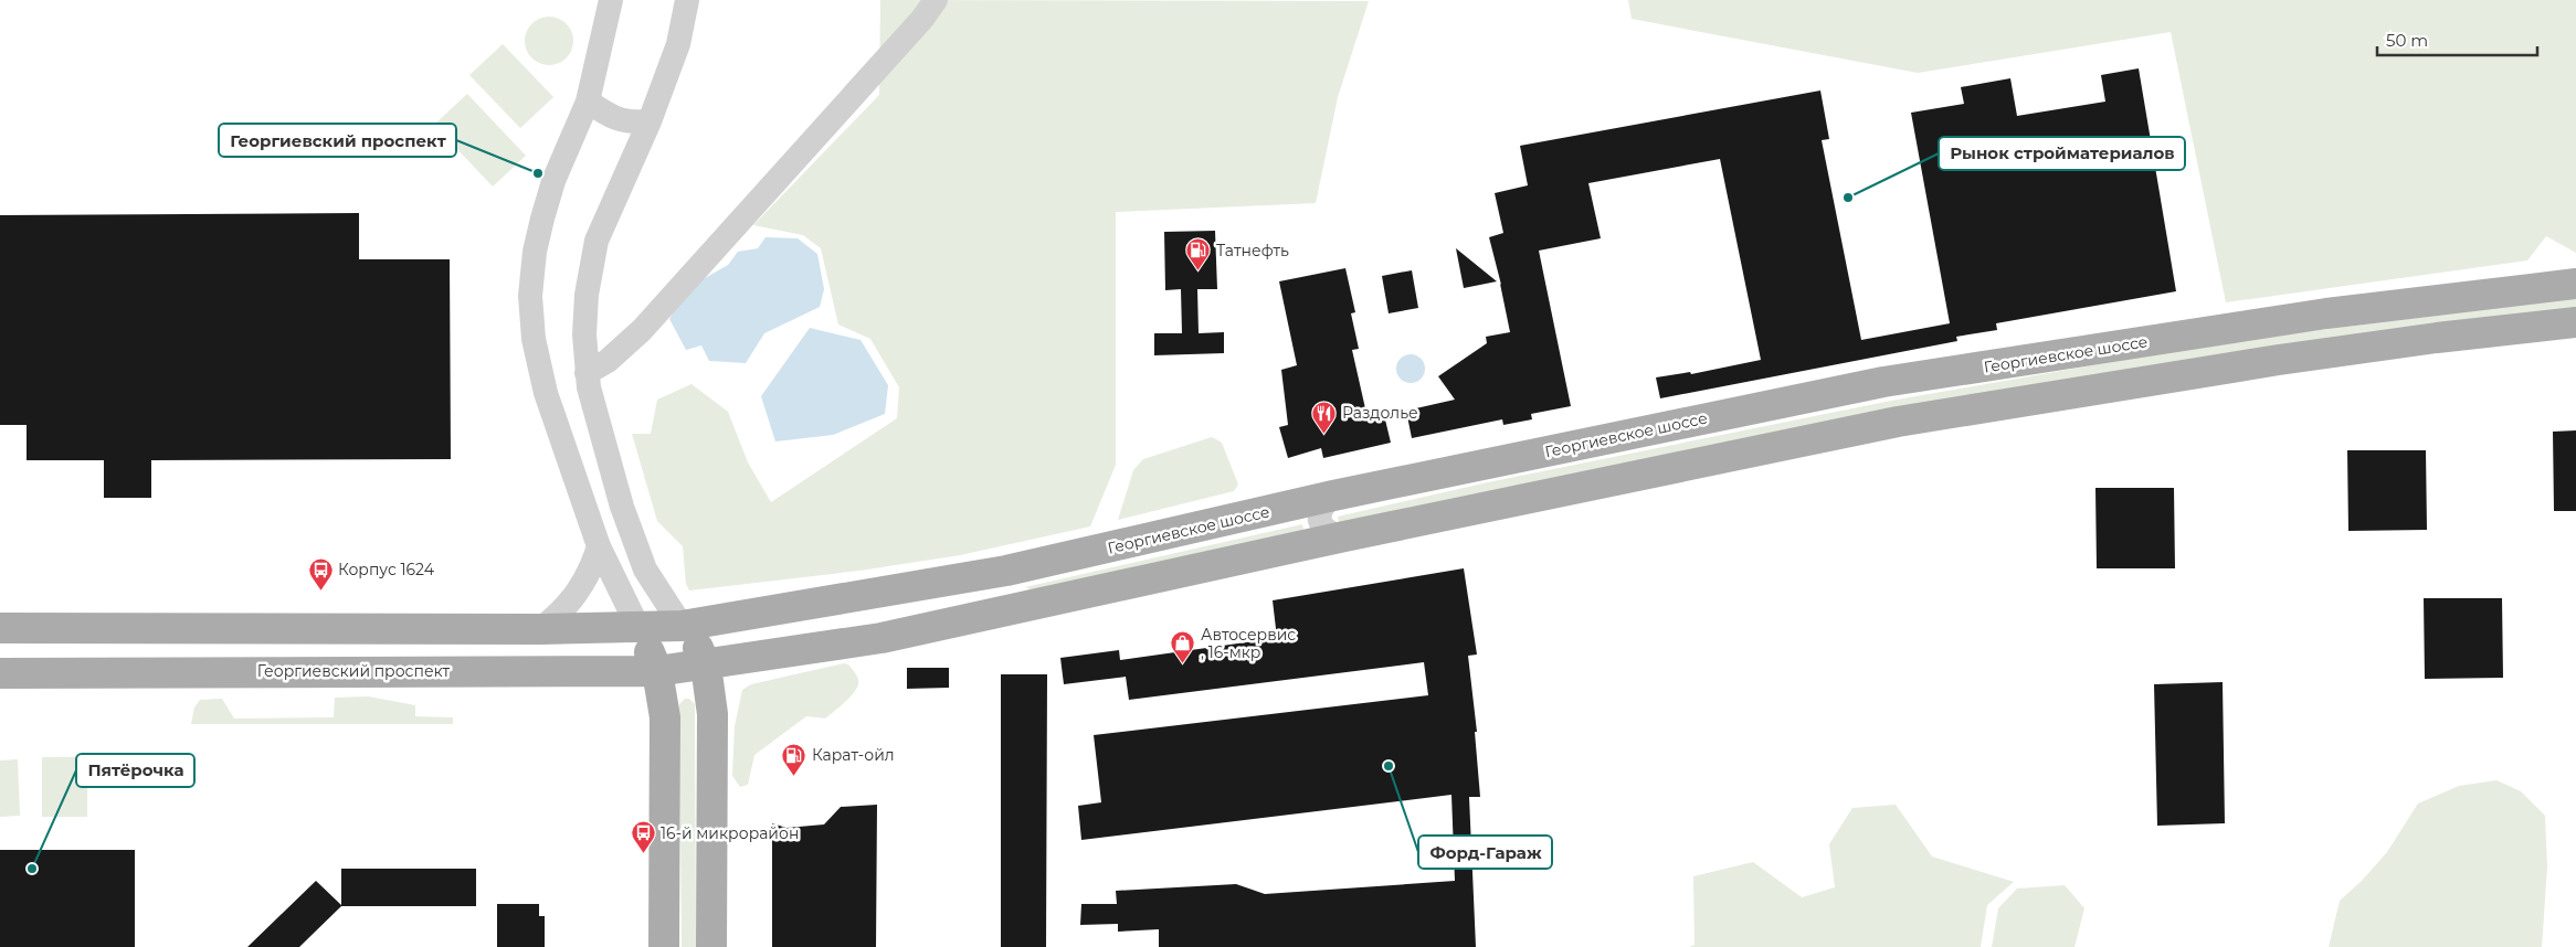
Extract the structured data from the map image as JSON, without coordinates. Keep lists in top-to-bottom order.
{
  "streets": {
    "main road": ["Георгиевское шоссе", "Георгиевский проспект"]
  },
  "places": {
    "other": [
      "Георгиевский проспект",
      "Рынок стройматериалов",
      "Форд-Гараж",
      "Пятёрочка"
    ],
    "fuel station": ["Татнефть", "Карат-ойл"],
    "restaurant": ["Раздолье"],
    "bus stop": ["Корпус 1624", "16-й микрорайон"],
    "shop": ["Автосервис , 16-мкр"]
  },
  "scale_bar": "50 m"
}
